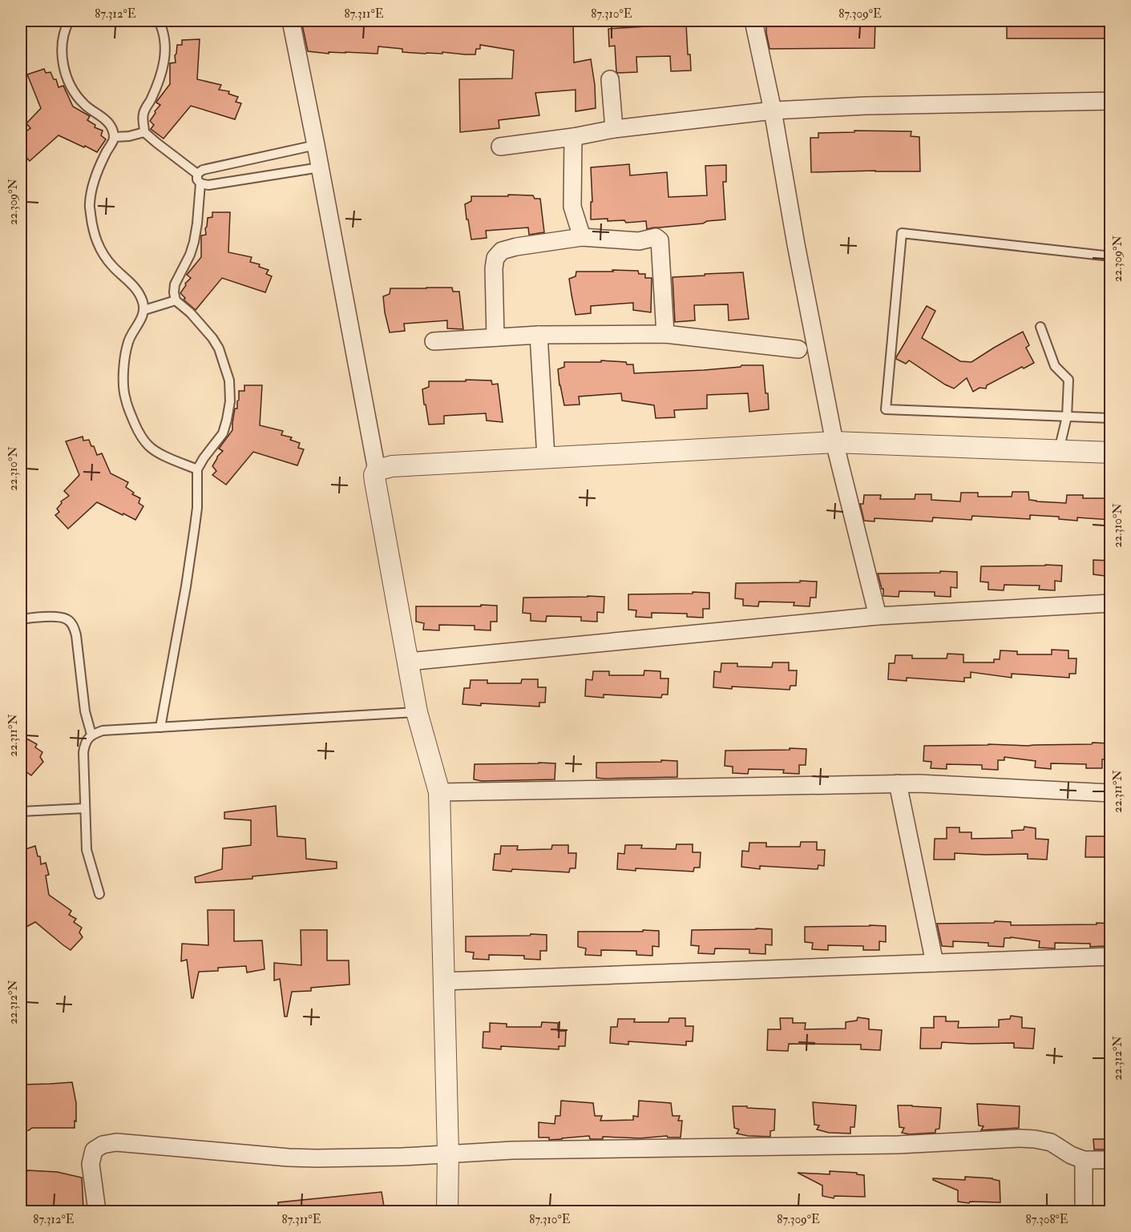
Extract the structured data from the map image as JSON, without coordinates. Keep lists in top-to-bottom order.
{
  "coordinates": [
    "87.312°E",
    "87.311°E",
    "87.310°E",
    "87.309°E",
    "22.309°N",
    "22.310°N",
    "22.311°N",
    "22.312°N",
    "87.308°E"
  ]
}
